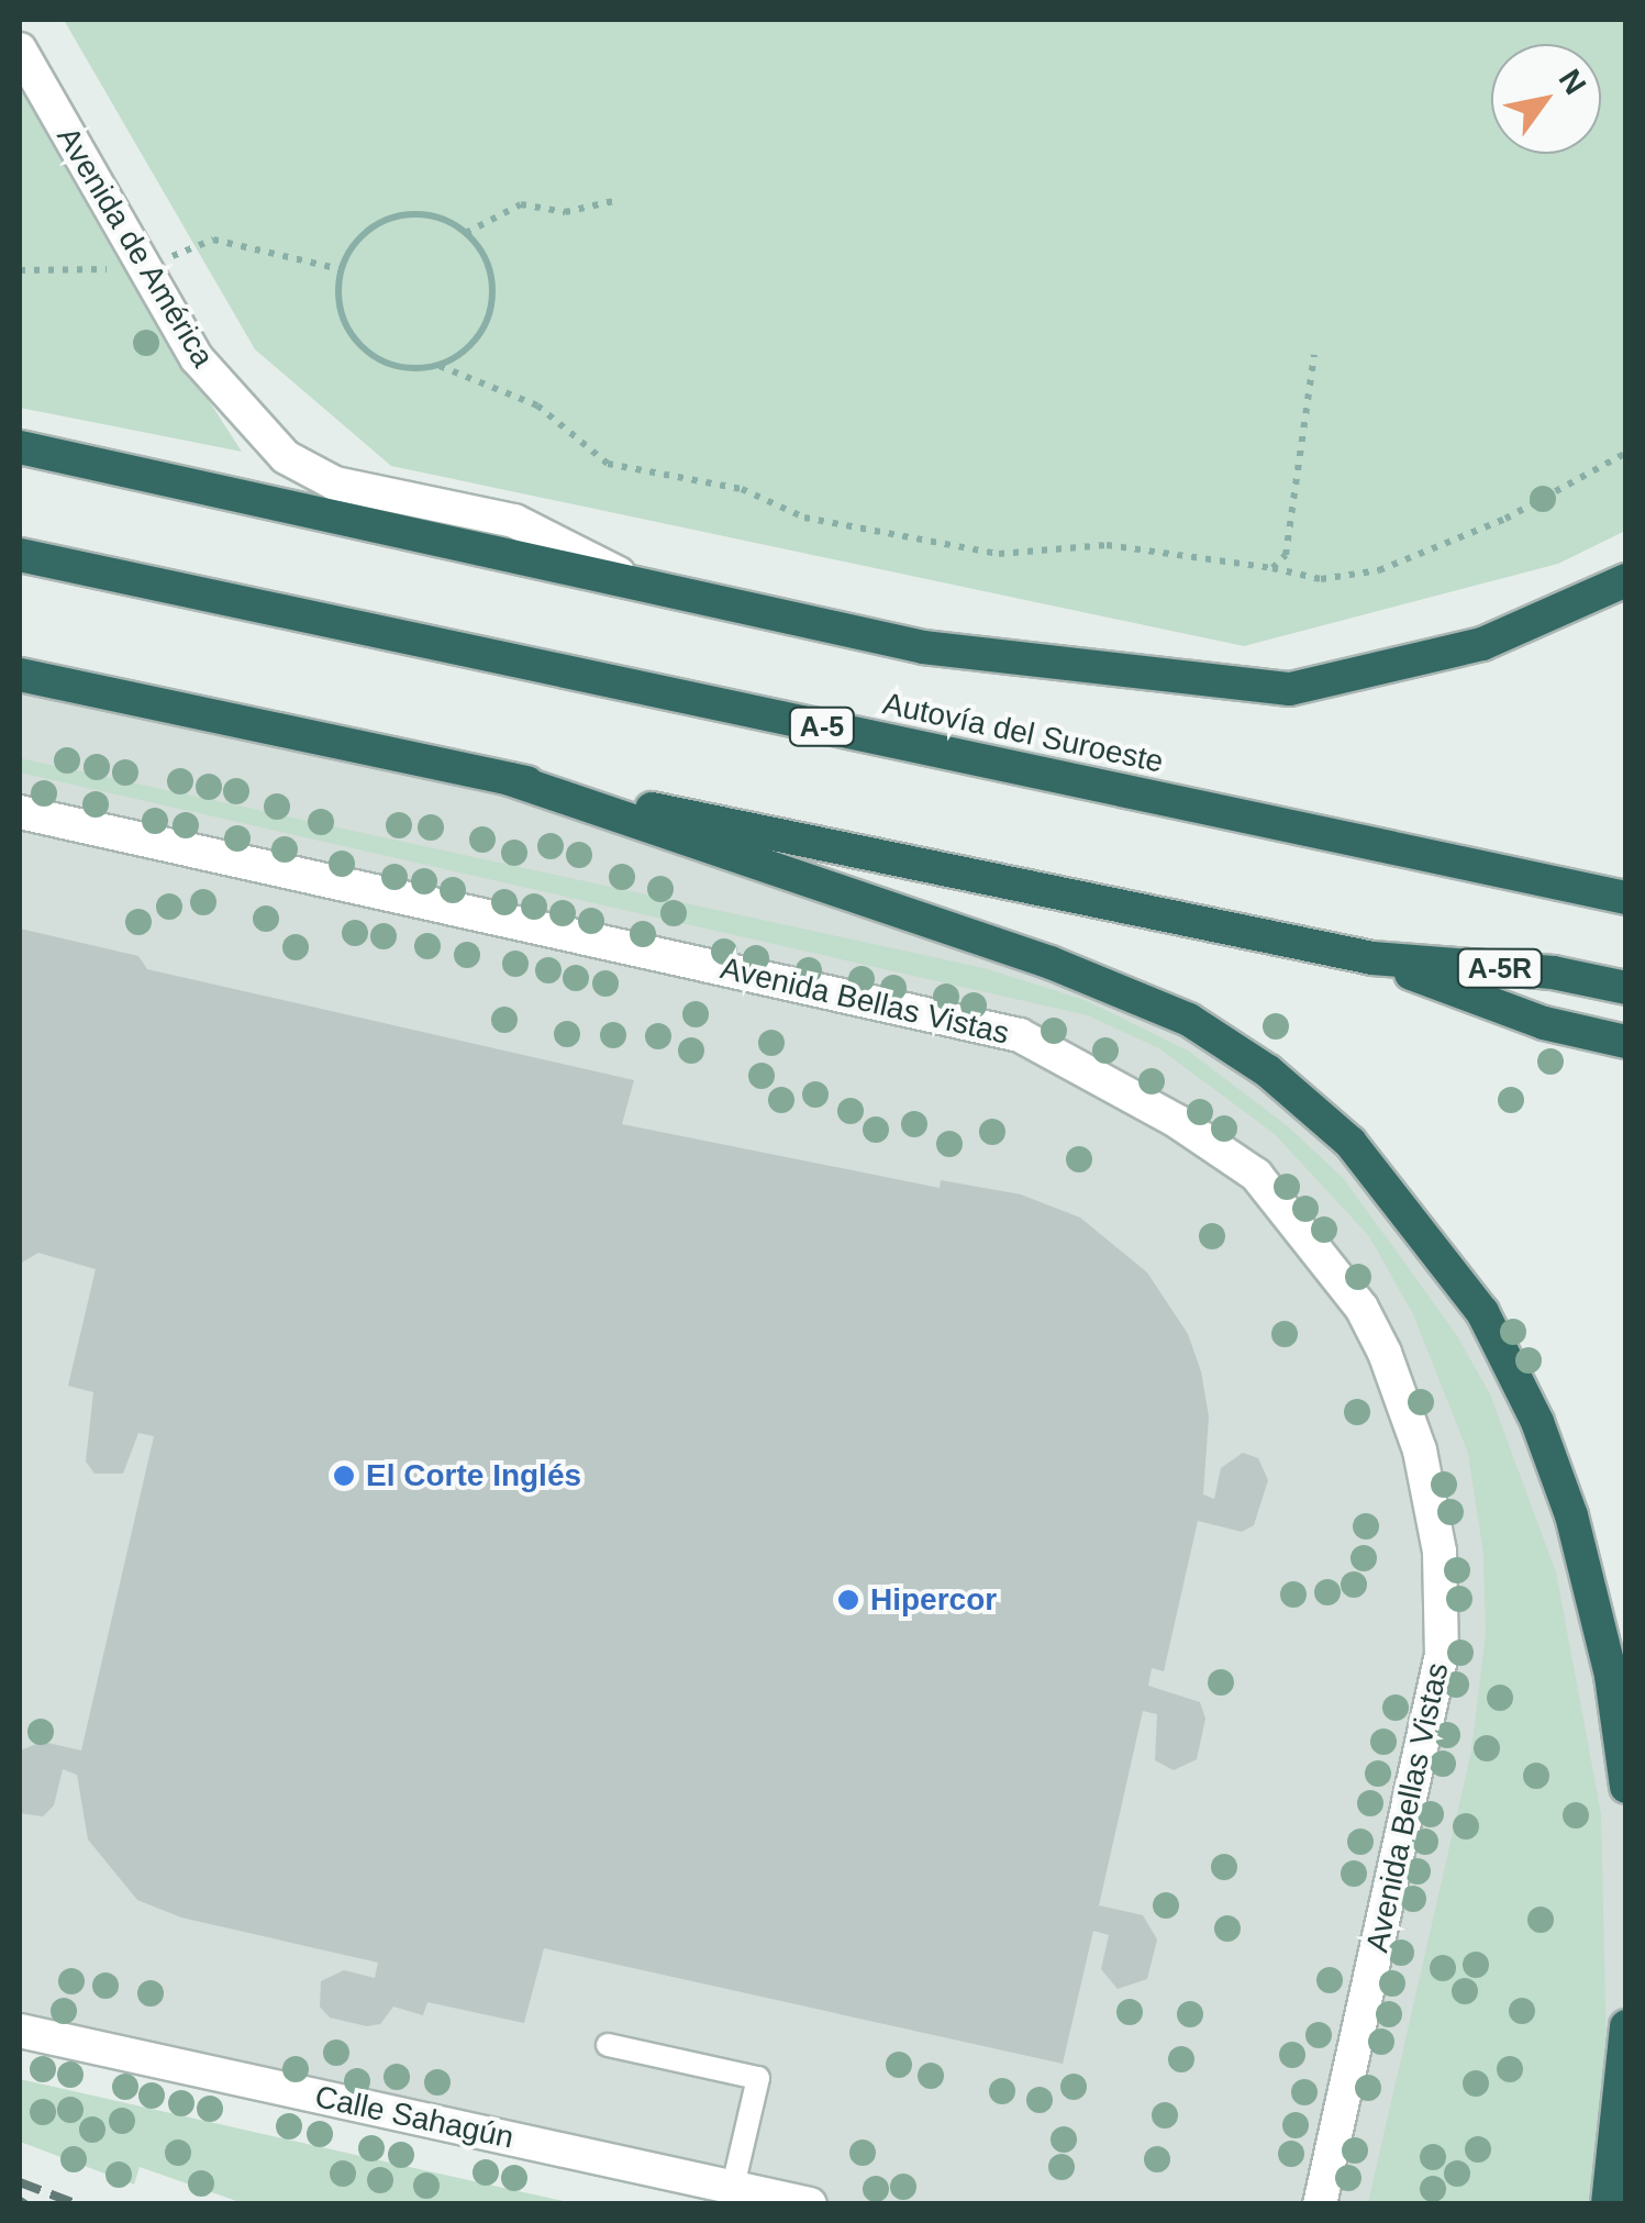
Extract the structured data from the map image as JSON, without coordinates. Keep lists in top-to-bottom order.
{
  "streets": {
    "highway": ["A-5", "Autovía del Suroeste", "A-5R"],
    "street": ["Avenida de América", "Avenida Bellas Vistas", "Calle Sahagún"]
  },
  "places": ["El Corte Inglés", "Hipercor"],
  "north": "top right"
}
